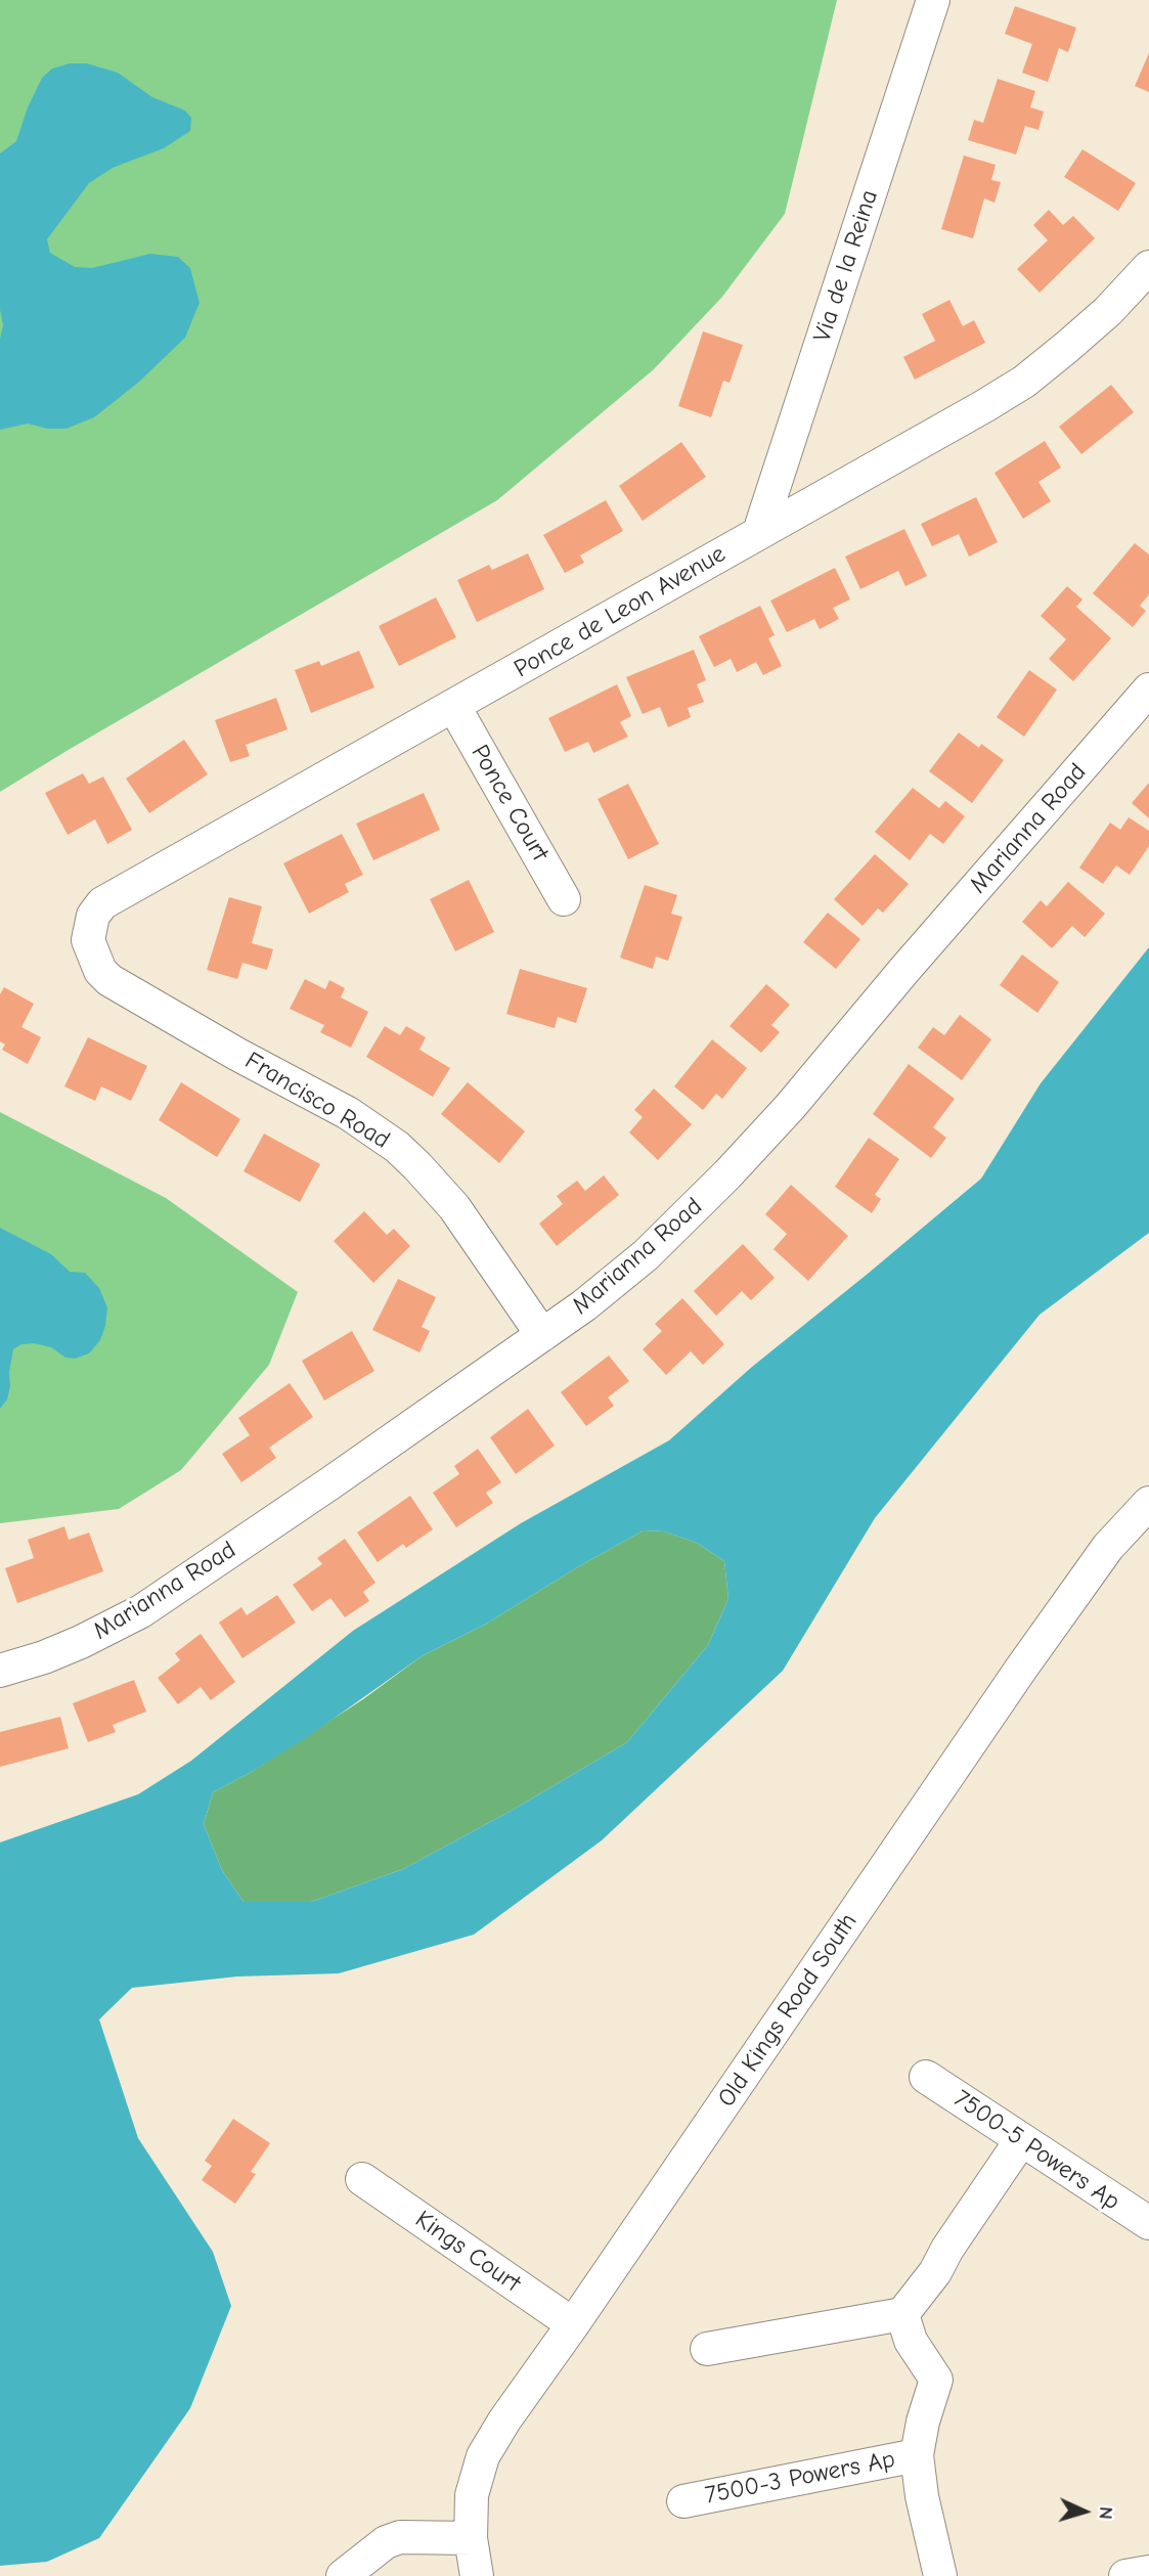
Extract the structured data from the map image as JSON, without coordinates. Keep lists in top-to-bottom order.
{
  "streets": {
    "street": [
      "Via de la Reina",
      "Ponce de Leon Avenue",
      "Ponce Court",
      "Marianna Road",
      "Francisco Road",
      "Old Kings Road South",
      "7500-5 Powers Ap",
      "Kings Court",
      "7500-3 Powers Ap"
    ]
  },
  "crossings": [
    ["Via de la Reina", "Ponce de Leon Avenue"],
    ["Ponce de Leon Avenue", "Ponce Court"],
    ["Ponce de Leon Avenue", "Francisco Road"],
    ["Marianna Road", "Francisco Road"],
    ["Old Kings Road South", "Kings Court"]
  ],
  "north": "right"
}
